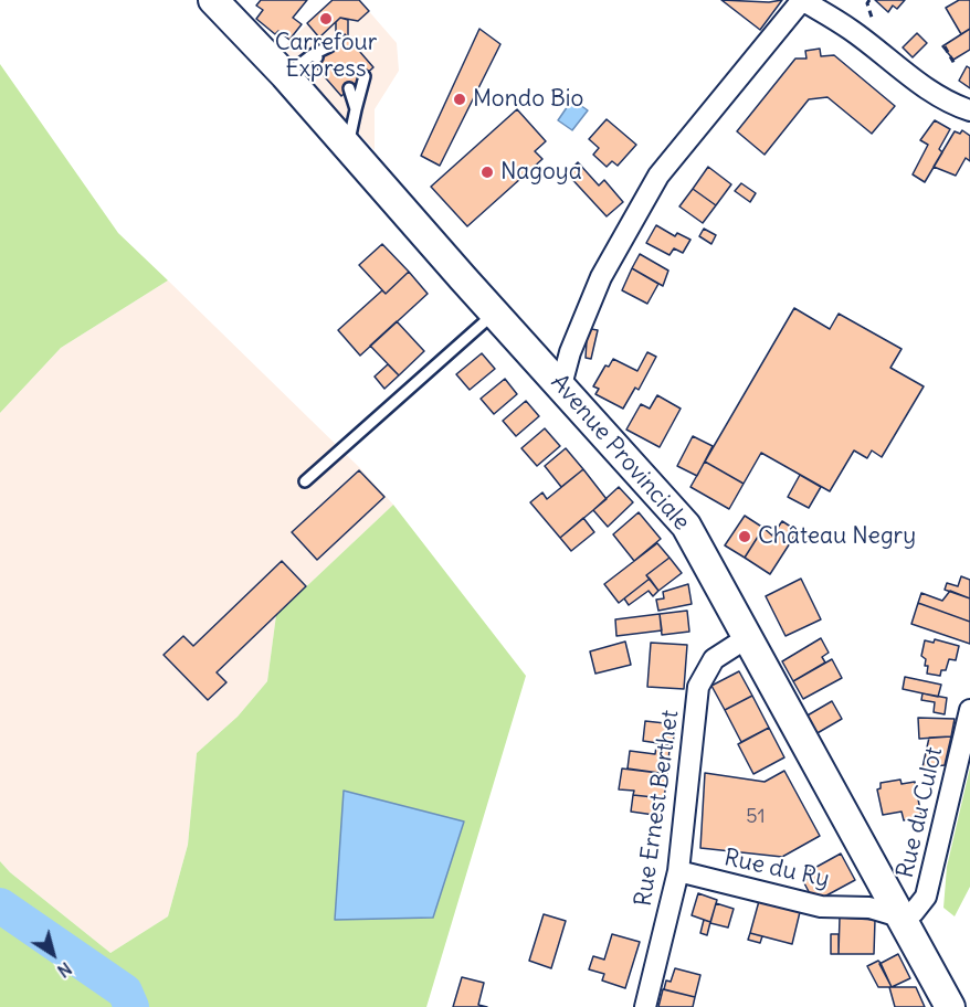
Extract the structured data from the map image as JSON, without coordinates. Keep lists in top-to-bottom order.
{
  "streets": {
    "main road": ["Avenue Provinciale"],
    "street": ["Rue Ernest Berthet", "Rue du Culot", "Rue du Ry"]
  },
  "crossings": [
    ["Avenue Provinciale", "Rue Ernest Berthet"],
    ["Avenue Provinciale", "Rue du Culot"],
    ["Avenue Provinciale", "Rue du Ry"],
    ["Rue Ernest Berthet", "Rue du Ry"],
    ["Rue du Culot", "Rue du Ry"]
  ],
  "places": [
    "Carrefour Express",
    "Mondo Bio",
    "Nagoya",
    "Château Negry"
  ],
  "house_numbers": ["51"],
  "north": "bottom right"
}
